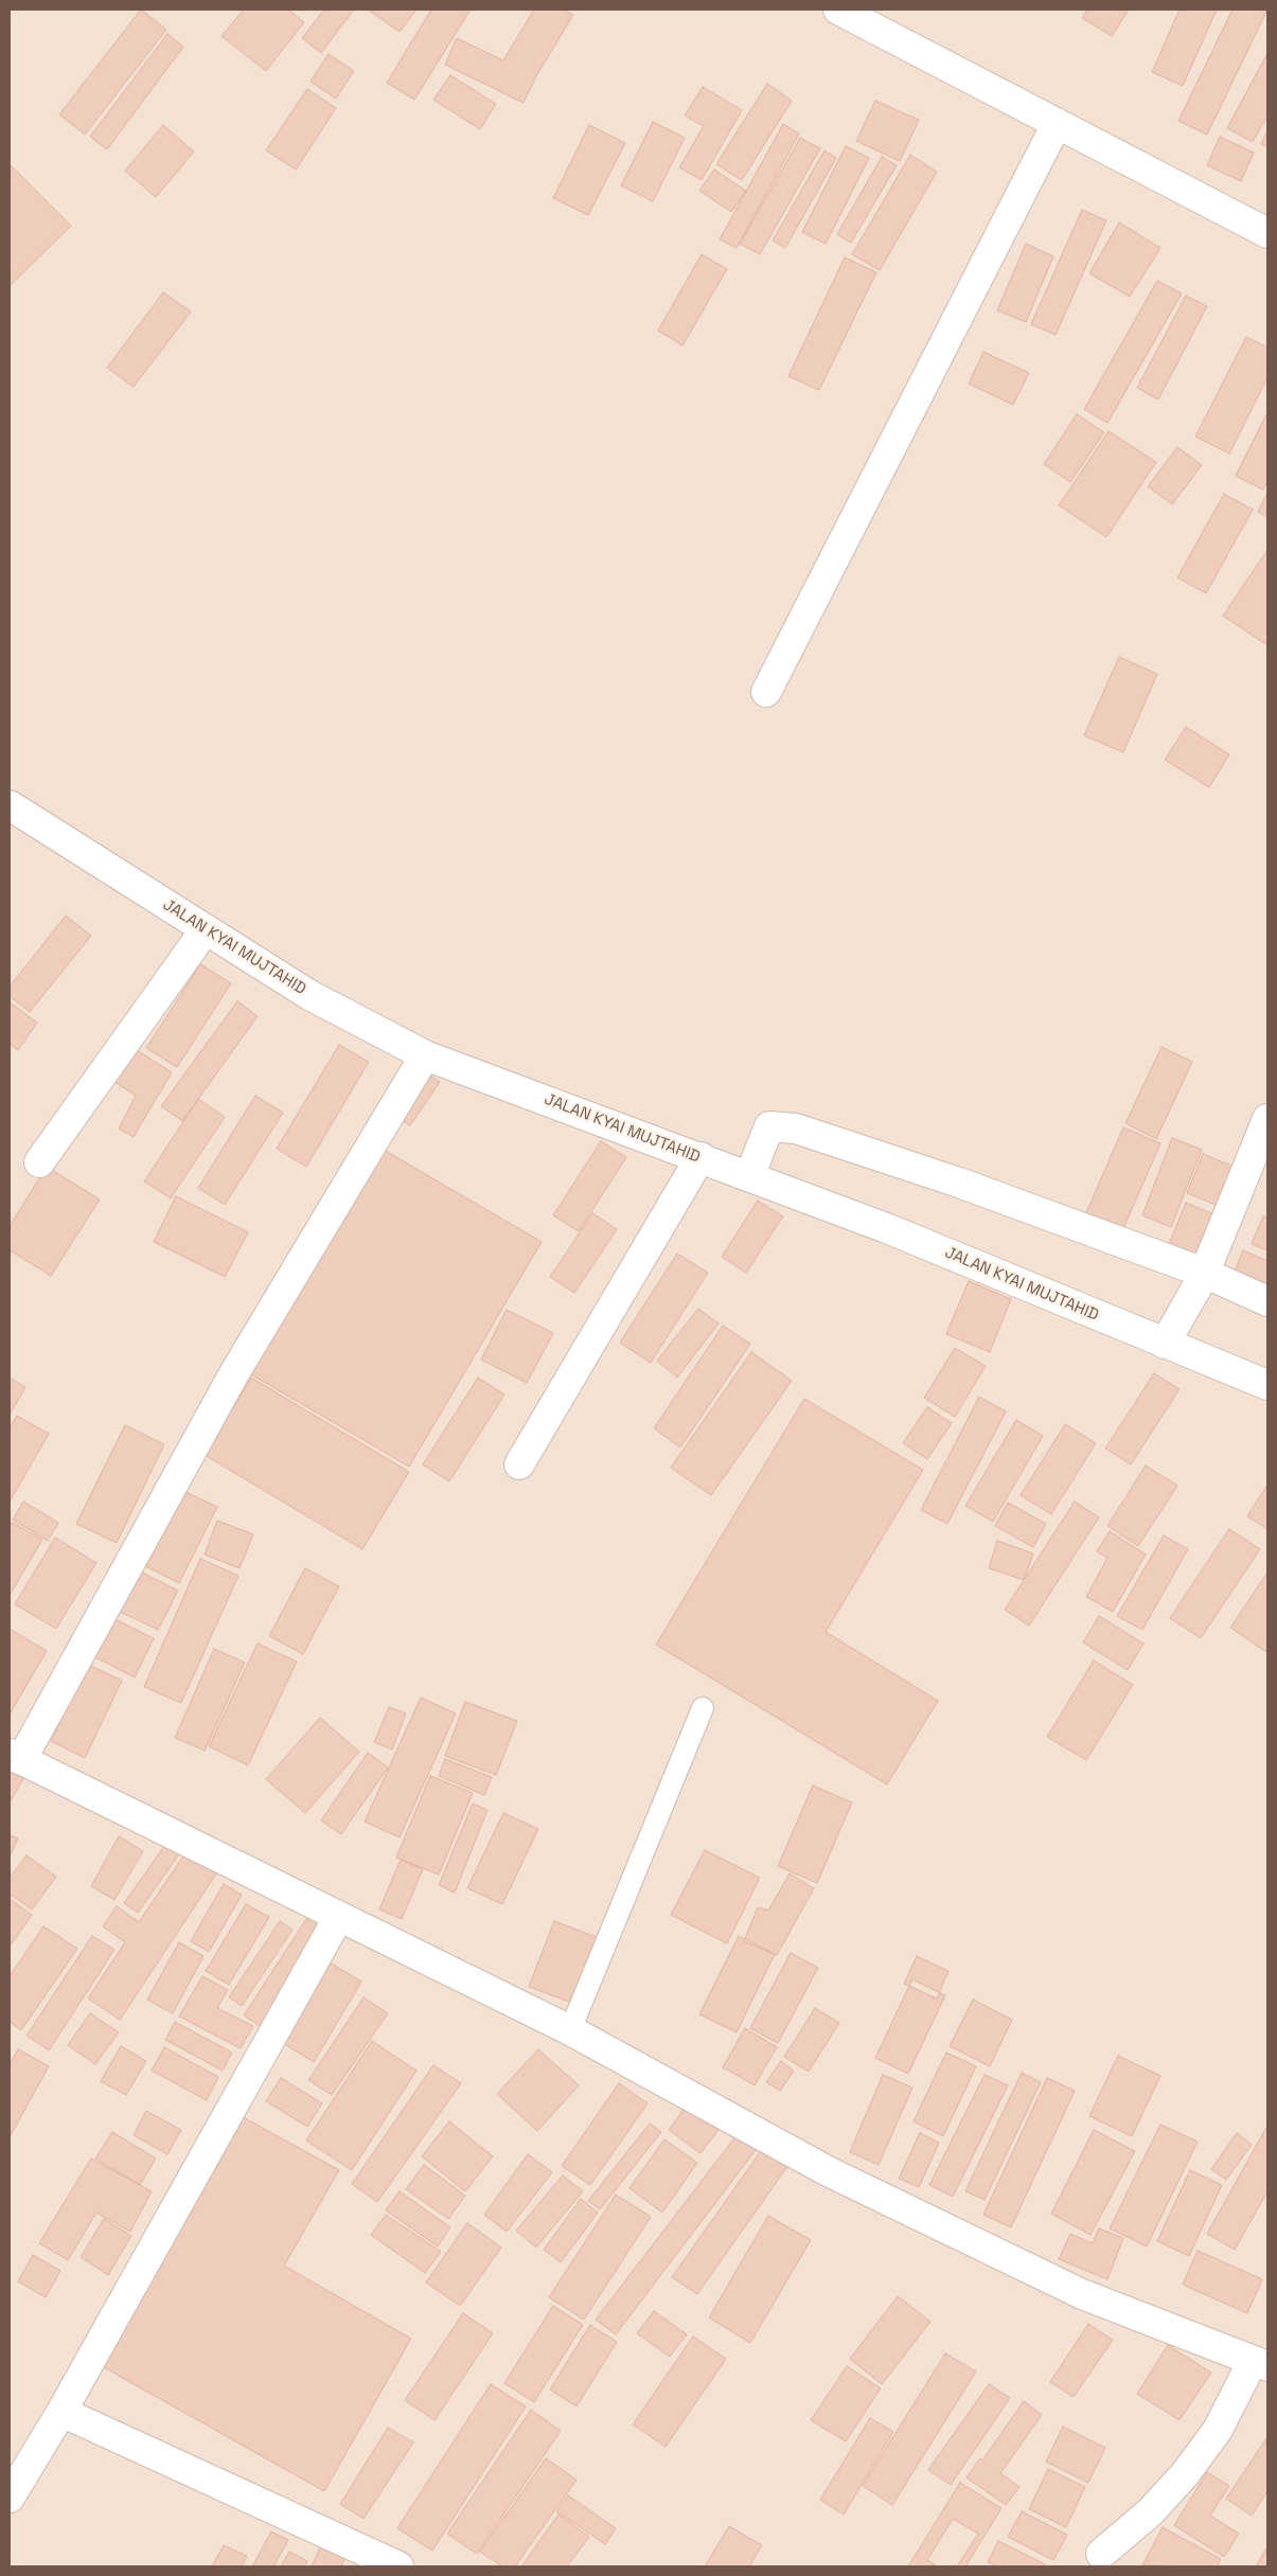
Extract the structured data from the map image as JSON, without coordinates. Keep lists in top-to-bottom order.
{
  "streets": {
    "street": ["JALAN KYAI MUJTAHID"]
  }
}
